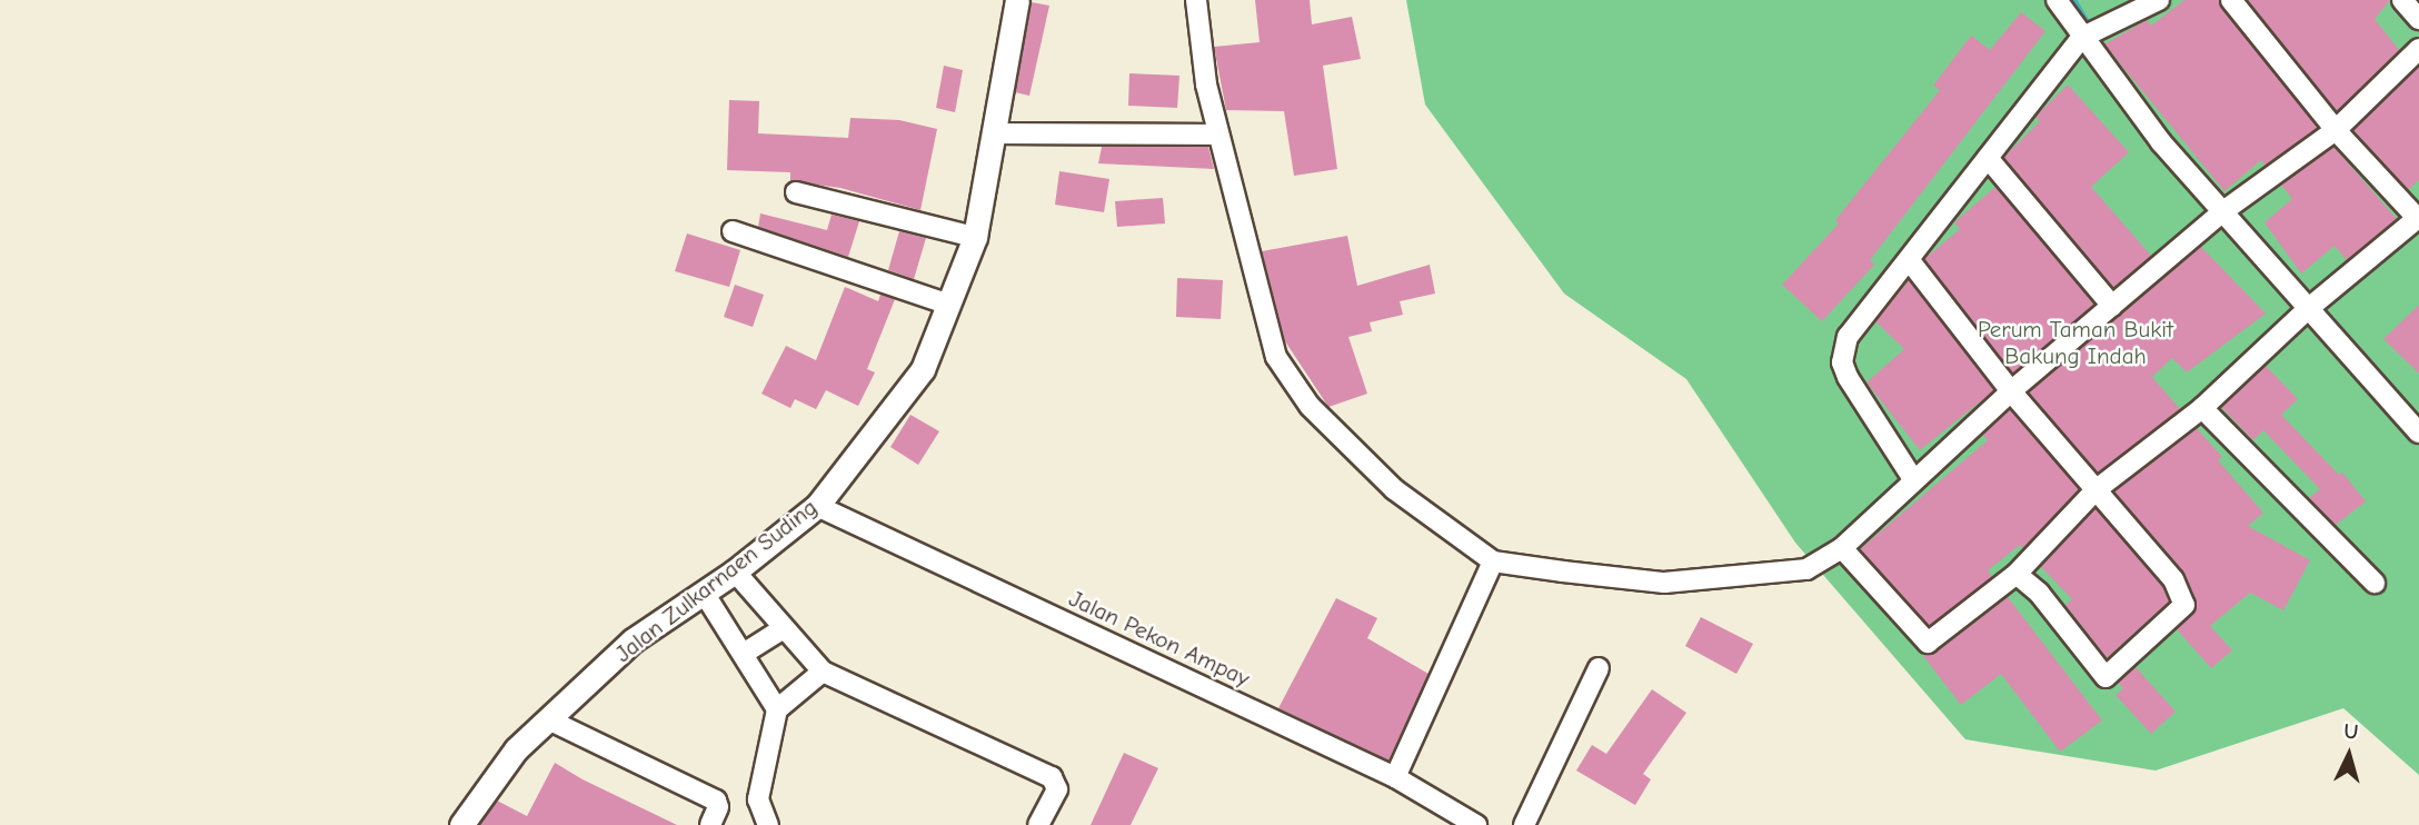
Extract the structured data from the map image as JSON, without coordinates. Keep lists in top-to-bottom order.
{
  "streets": {
    "street": ["Jalan Zulkarnaen Suding", "Jalan Pekon Ampay"]
  },
  "crossings": [
    ["Jalan Zulkarnaen Suding", "Jalan Pekon Ampay"]
  ],
  "parks": ["Perum Taman Bukit Bakung Indah"],
  "north": "top"
}
